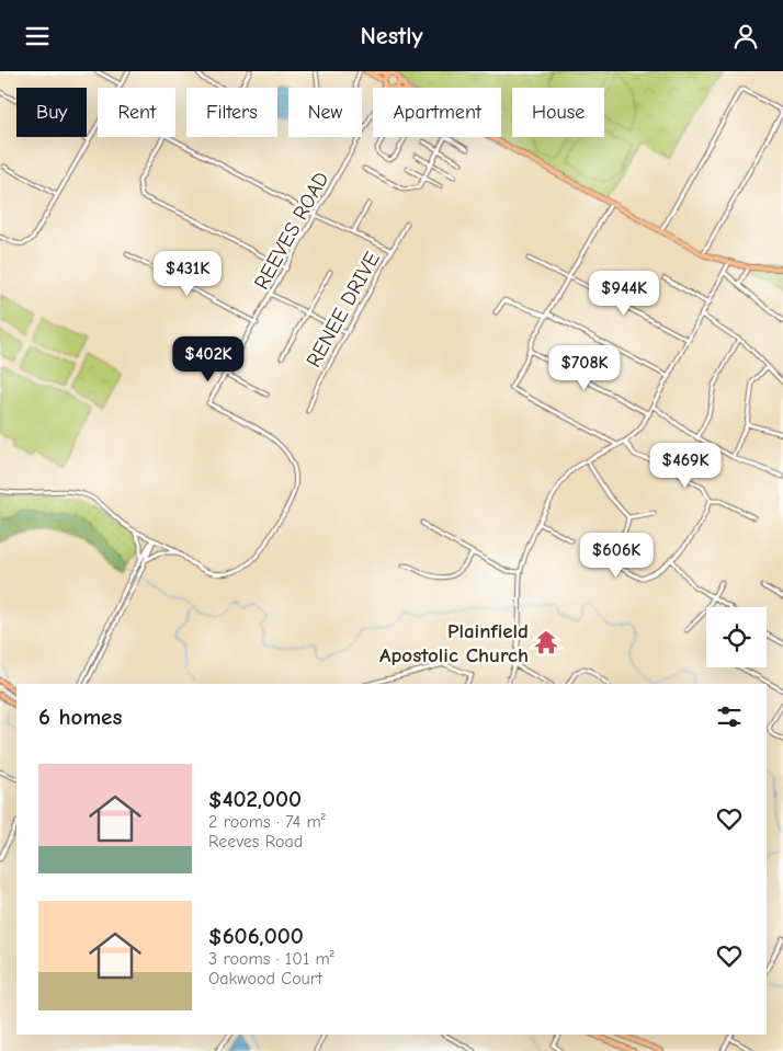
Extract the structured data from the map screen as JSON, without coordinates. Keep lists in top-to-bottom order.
{
  "streets": {
    "street": ["REEVES ROAD", "RENEE DRIVE"]
  },
  "places": {
    "temple": ["Plainfield Apostolic Church"]
  },
  "page": {
    "header": "Nestly",
    "chip": [
      "Buy",
      "Rent",
      "Filters",
      "New",
      "Apartment",
      "House"
    ],
    "price": [
      "$431K",
      "$944K",
      "$402K",
      "$708K",
      "$469K",
      "$606K"
    ],
    "heading": "6 homes",
    "list": [
      {
        "name": "$402,000",
        "note": "2 rooms · 74 m² · Reeves Road"
      },
      {
        "name": "$606,000",
        "note": "3 rooms · 101 m² · Oakwood Court"
      }
    ]
  }
}
